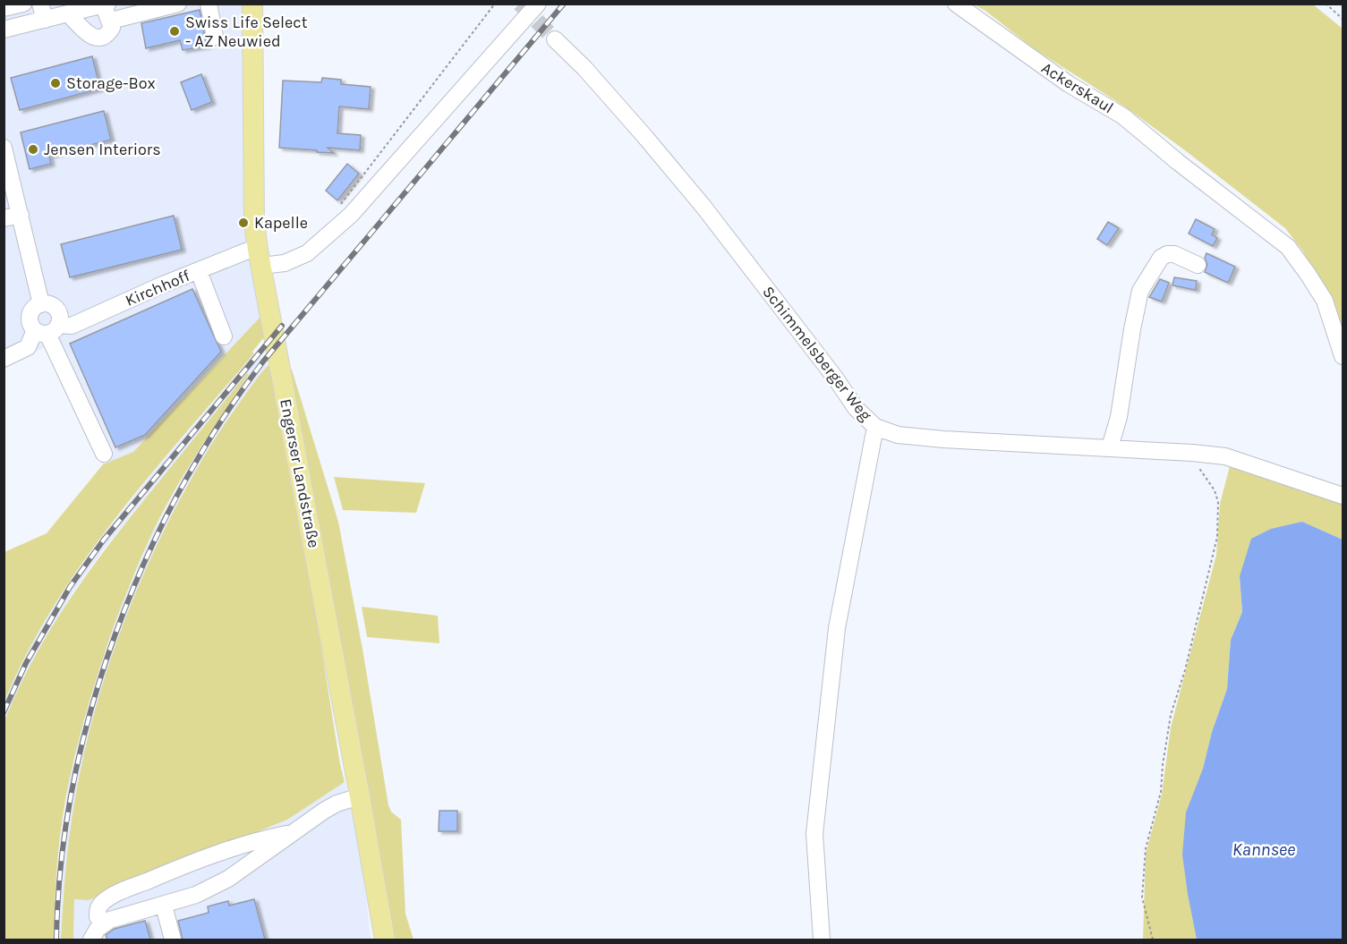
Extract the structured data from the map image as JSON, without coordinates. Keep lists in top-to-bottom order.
{
  "streets": {
    "main road": ["Engerser Landstraße"],
    "street": ["Ackerskaul", "Kirchhoff", "Schimmelsberger Weg"]
  },
  "crossings": [
    ["Kirchhoff", "Engerser Landstraße"]
  ],
  "water": ["Kannsee"],
  "places": [
    "Swiss Life Select - AZ Neuwied",
    "Storage-Box",
    "Jensen Interiors",
    "Kapelle"
  ]
}
